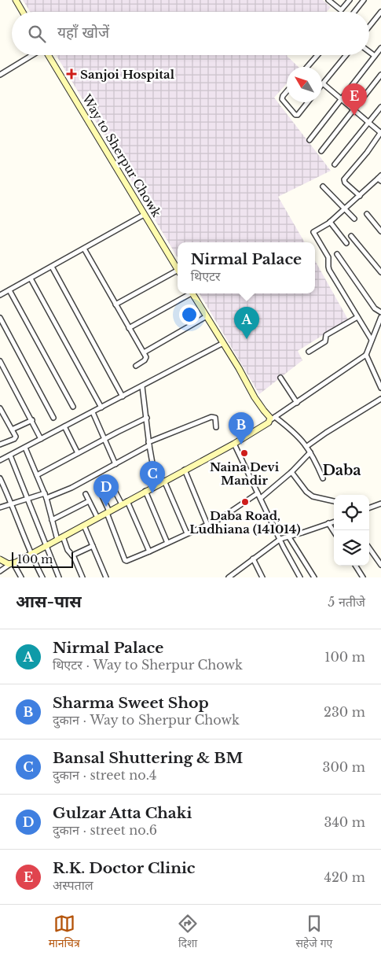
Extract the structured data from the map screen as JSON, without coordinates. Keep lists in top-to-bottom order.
{
  "streets": {
    "street": ["Way to Sherpur Chowk"]
  },
  "districts": ["Daba"],
  "places": {
    "health": ["Sanjoi Hospital"],
    "other": ["Naina Devi Mandir", "Daba Road, Ludhiana (141014)"]
  },
  "scale_bar": "100 m",
  "north": "top left",
  "page": {
    "search": "यहाँ खोजें",
    "pins": [
      "E",
      "A",
      "B",
      "C",
      "D"
    ],
    "popup": ["Nirmal Palace", "थिएटर"],
    "scale": "100 m",
    "heading": ["आस-पास", "5 नतीजे"],
    "list": [
      {
        "mark": "A",
        "name": "Nirmal Palace",
        "note": "थिएटर · Way to Sherpur Chowk",
        "value": "100 m"
      },
      {
        "mark": "B",
        "name": "Sharma Sweet Shop",
        "note": "दुकान · Way to Sherpur Chowk",
        "value": "230 m"
      },
      {
        "mark": "C",
        "name": "Bansal Shuttering & BM",
        "note": "दुकान · street no.4",
        "value": "300 m"
      },
      {
        "mark": "D",
        "name": "Gulzar Atta Chaki",
        "note": "दुकान · street no.6",
        "value": "340 m"
      },
      {
        "mark": "E",
        "name": "R.K. Doctor Clinic",
        "note": "अस्पताल",
        "value": "420 m"
      }
    ],
    "nav": ["मानचित्र", "दिशा", "सहेजे गए"]
  }
}
